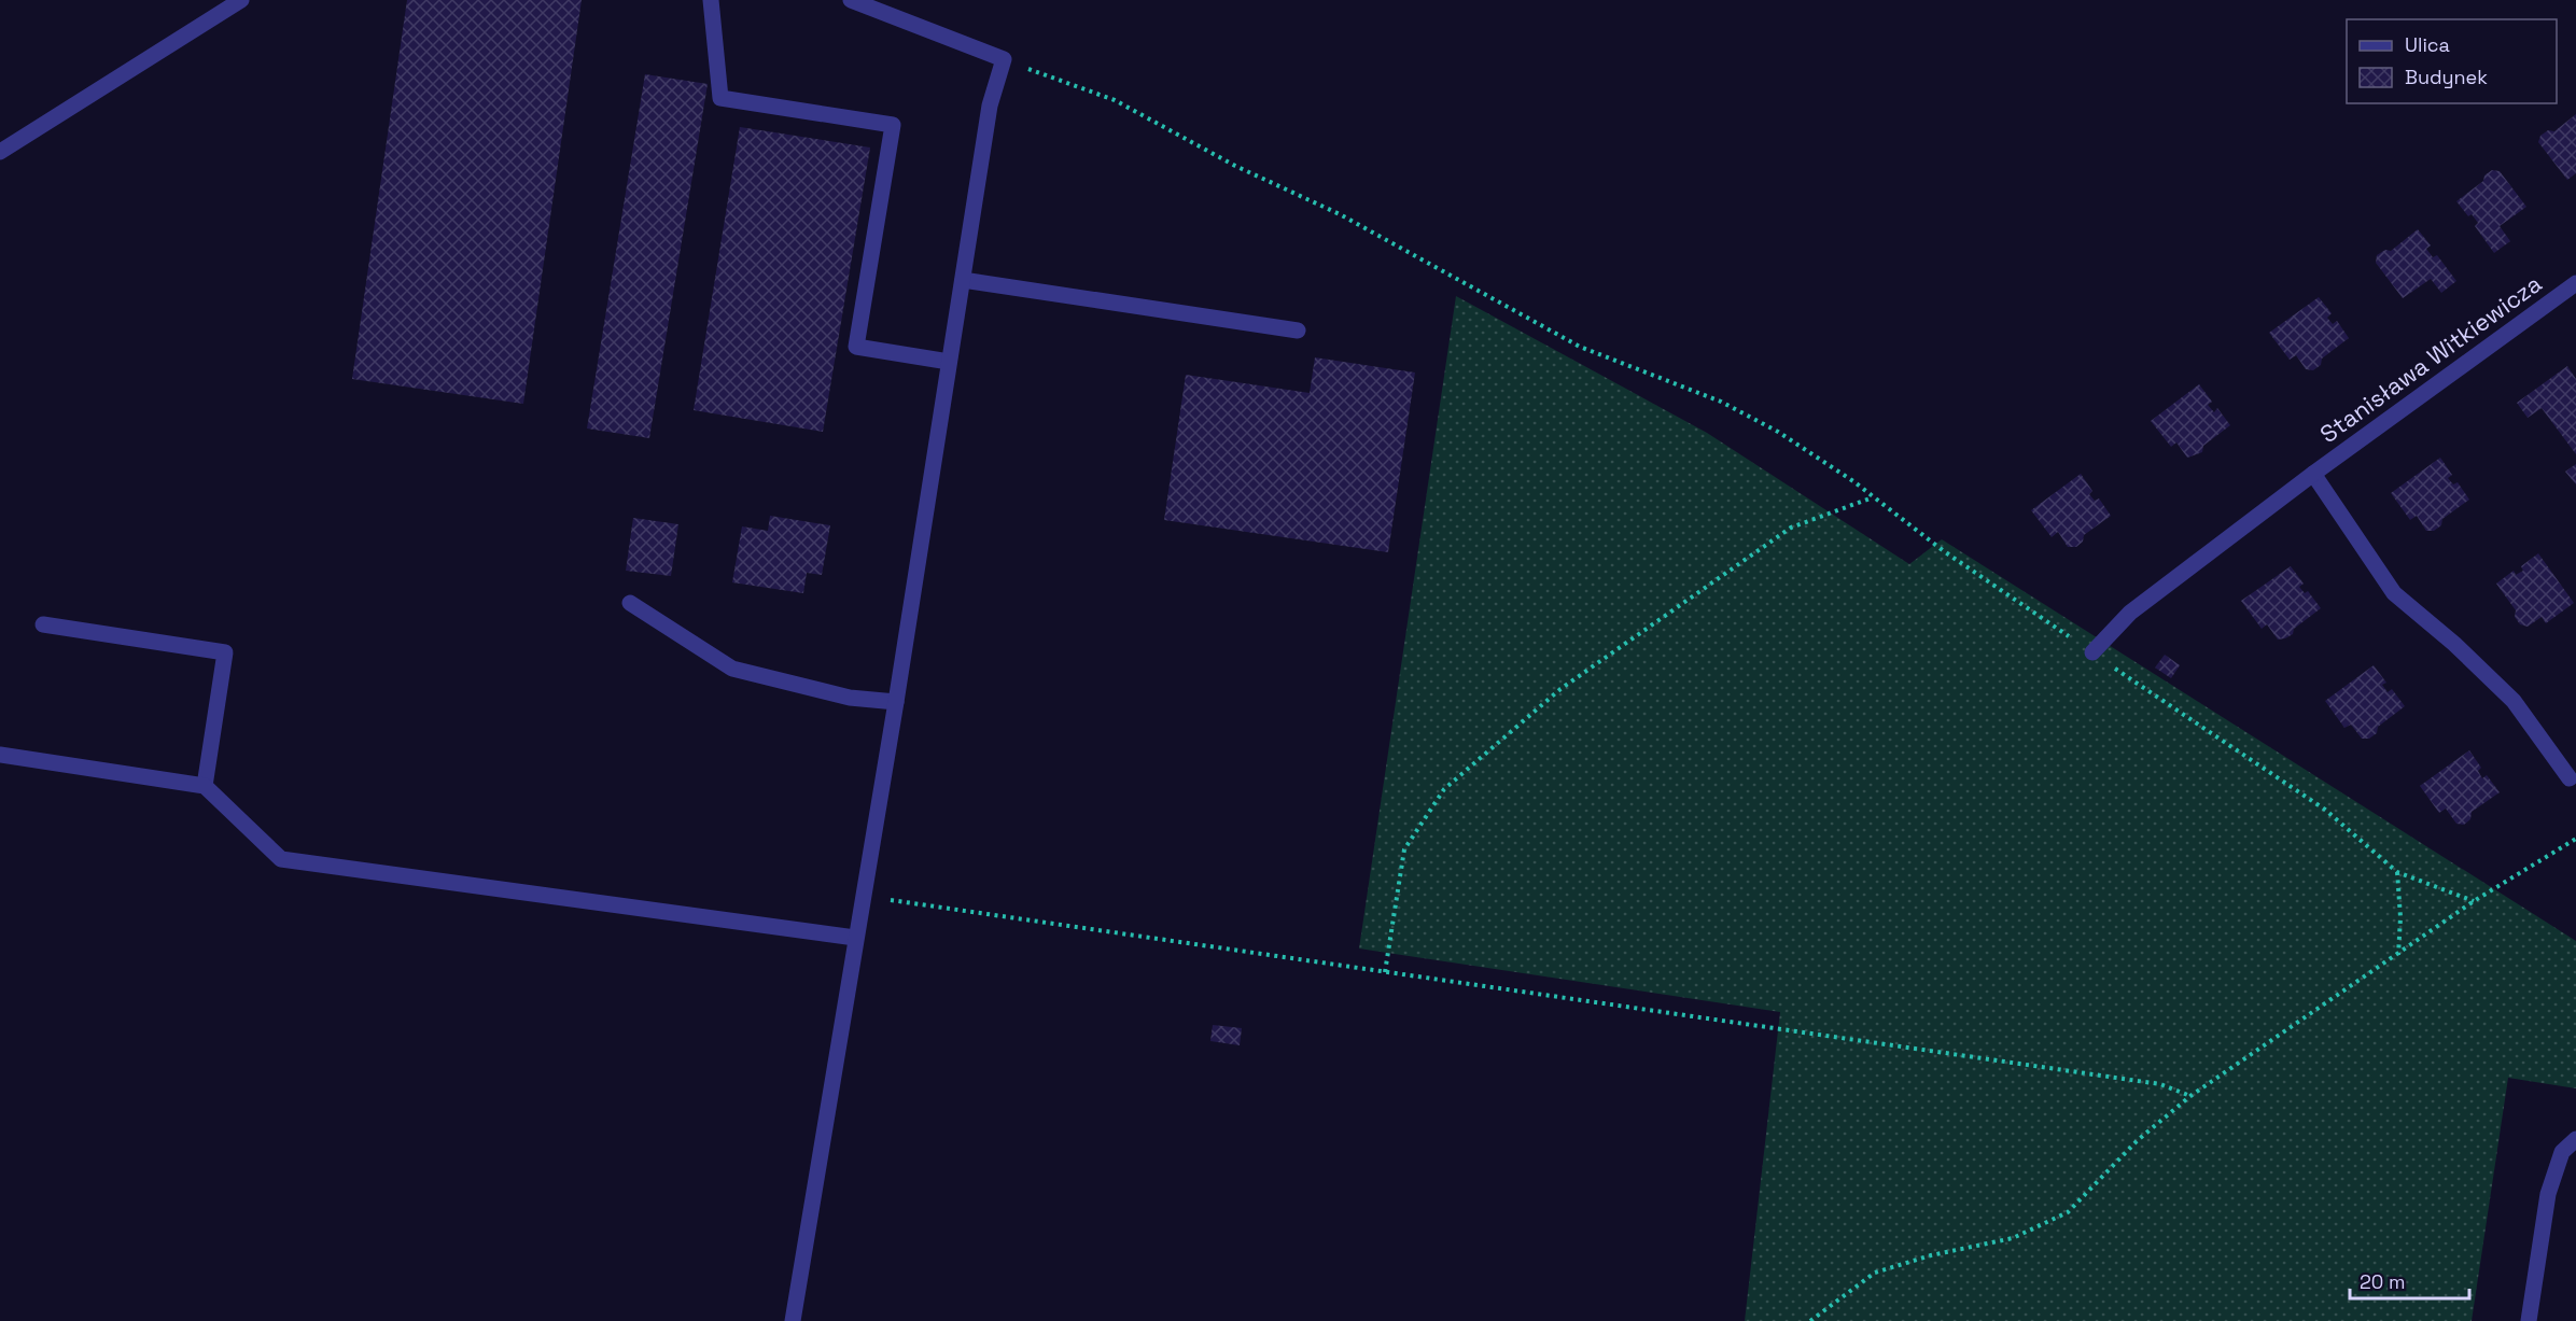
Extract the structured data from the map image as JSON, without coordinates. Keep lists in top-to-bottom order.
{
  "streets": {
    "street": ["Stanisława Witkiewicza"]
  },
  "legend": ["Ulica", "Budynek"],
  "scale_bar": "20 m"
}
